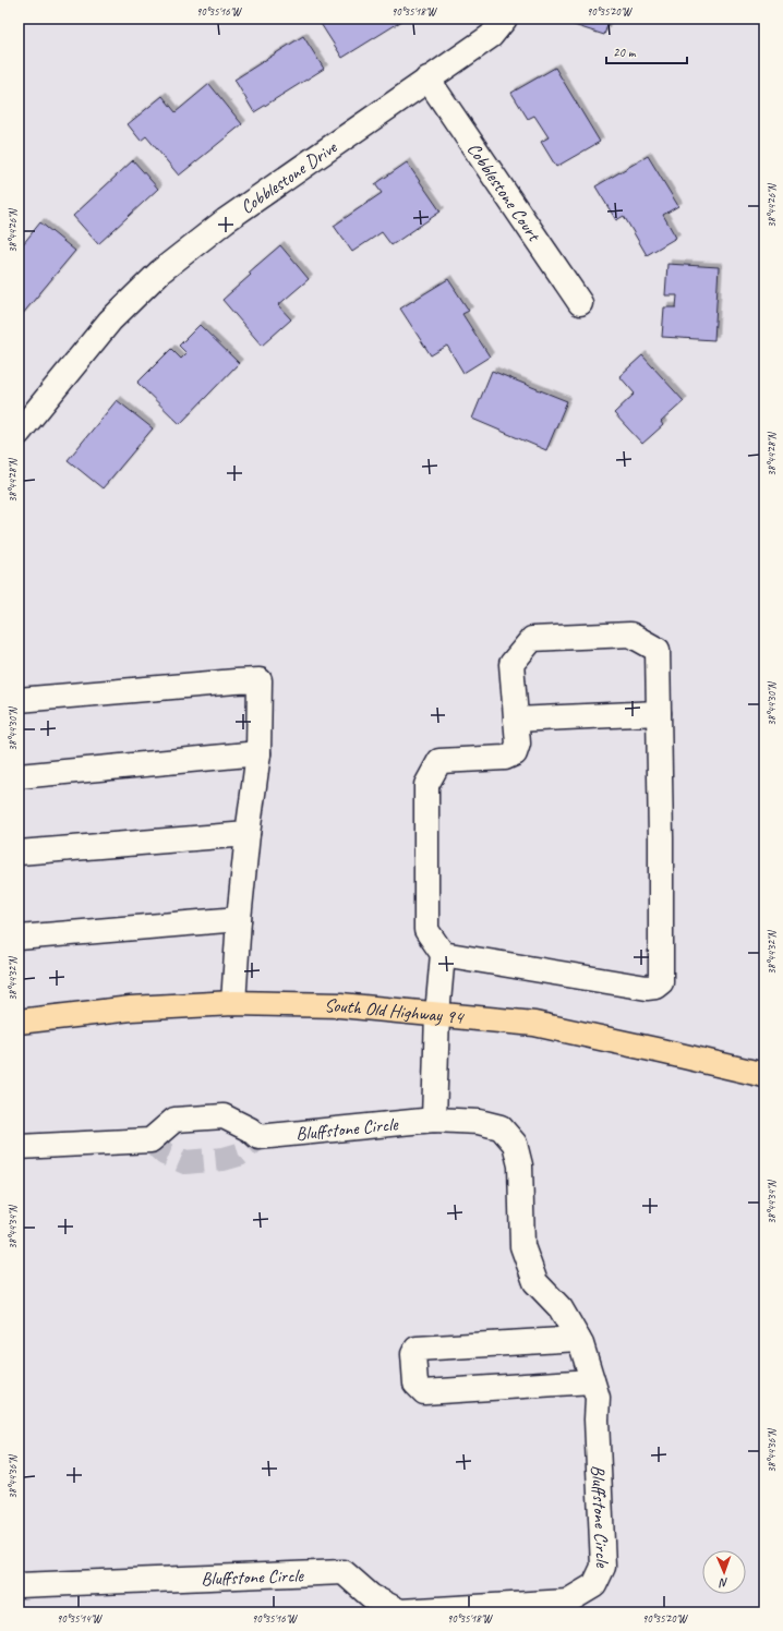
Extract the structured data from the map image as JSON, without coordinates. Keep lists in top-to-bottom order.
{
  "streets": {
    "main road": ["South Old Highway 94"],
    "street": ["Cobblestone Drive", "Cobblestone Court", "Bluffstone Circle"]
  },
  "crossings": [
    ["Cobblestone Drive", "Cobblestone Court"]
  ],
  "scale_bar": "20 m",
  "north": "bottom",
  "coordinates": [
    "90°35'16\"W",
    "90°35'18\"W",
    "90°35'20\"W",
    "38°44'26\"N",
    "38°44'28\"N",
    "38°44'30\"N",
    "38°44'32\"N",
    "38°44'34\"N",
    "38°44'36\"N",
    "90°35'14\"W"
  ]
}
